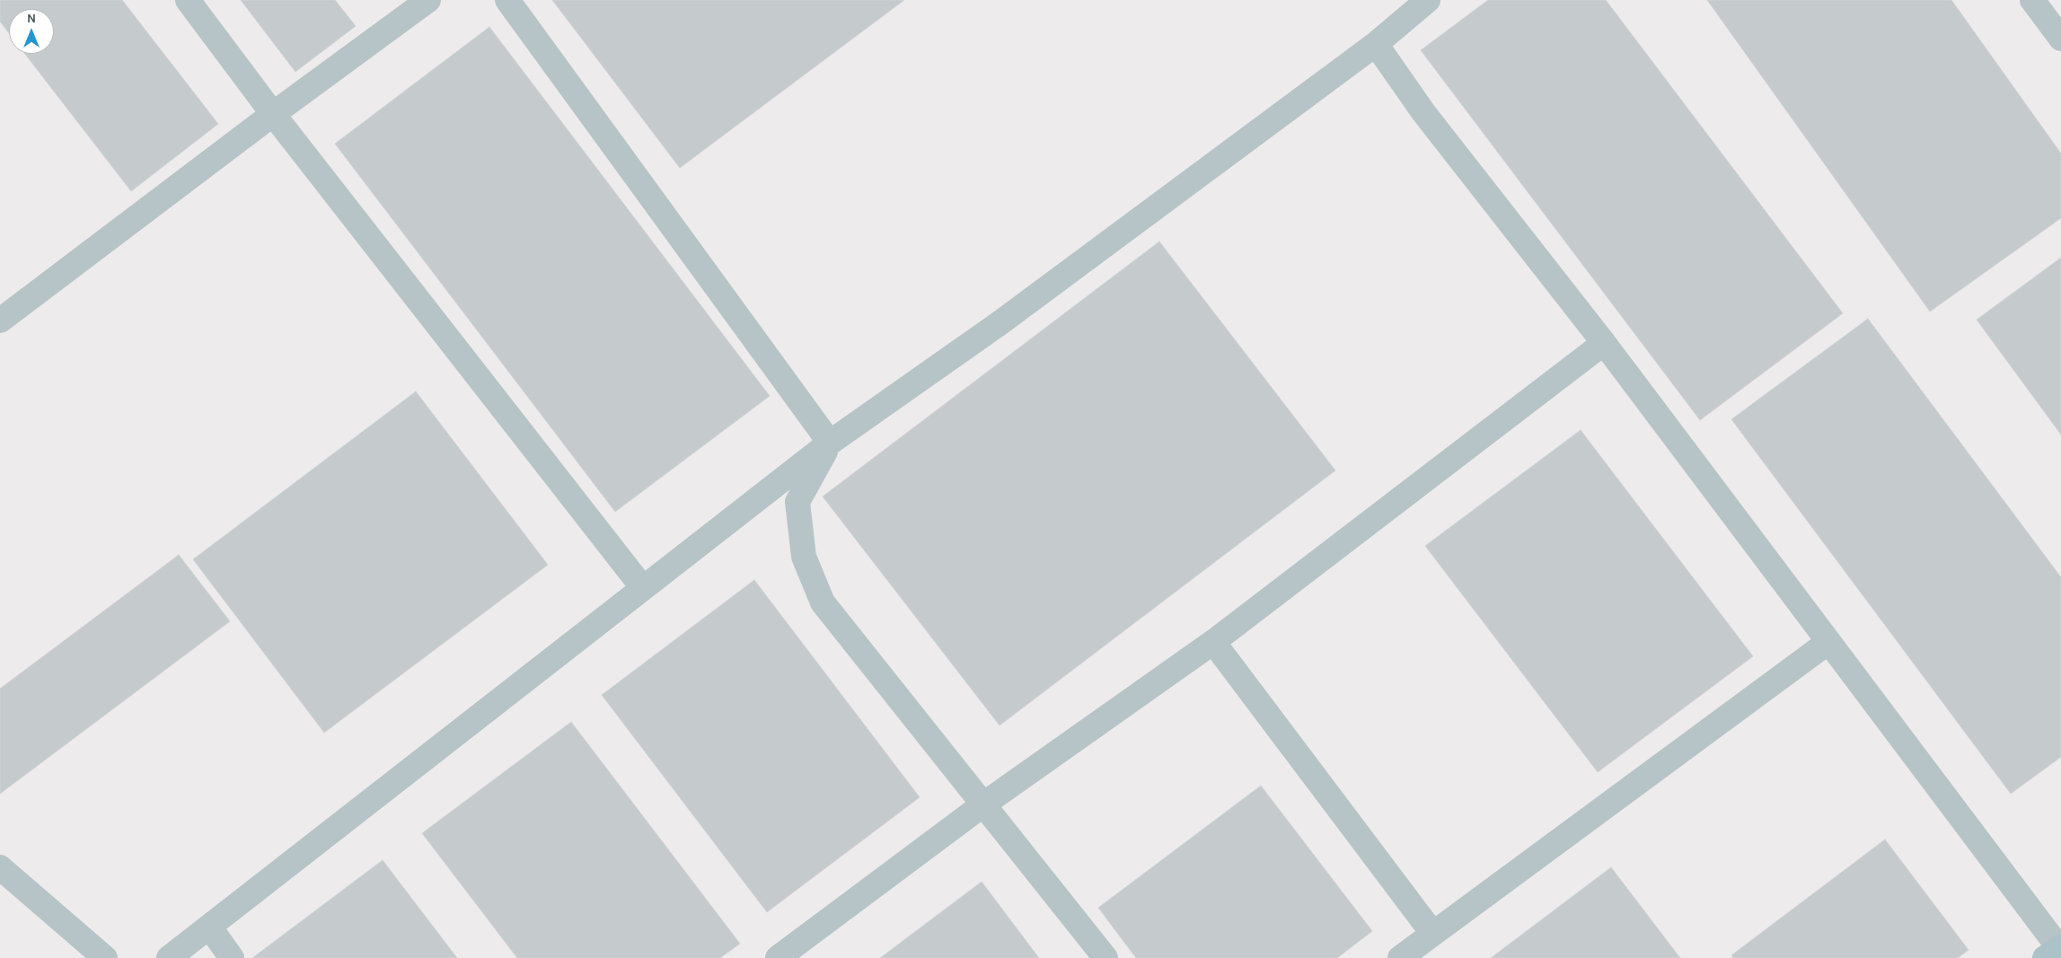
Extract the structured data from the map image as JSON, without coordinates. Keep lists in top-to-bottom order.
{
  "north": "top"
}
